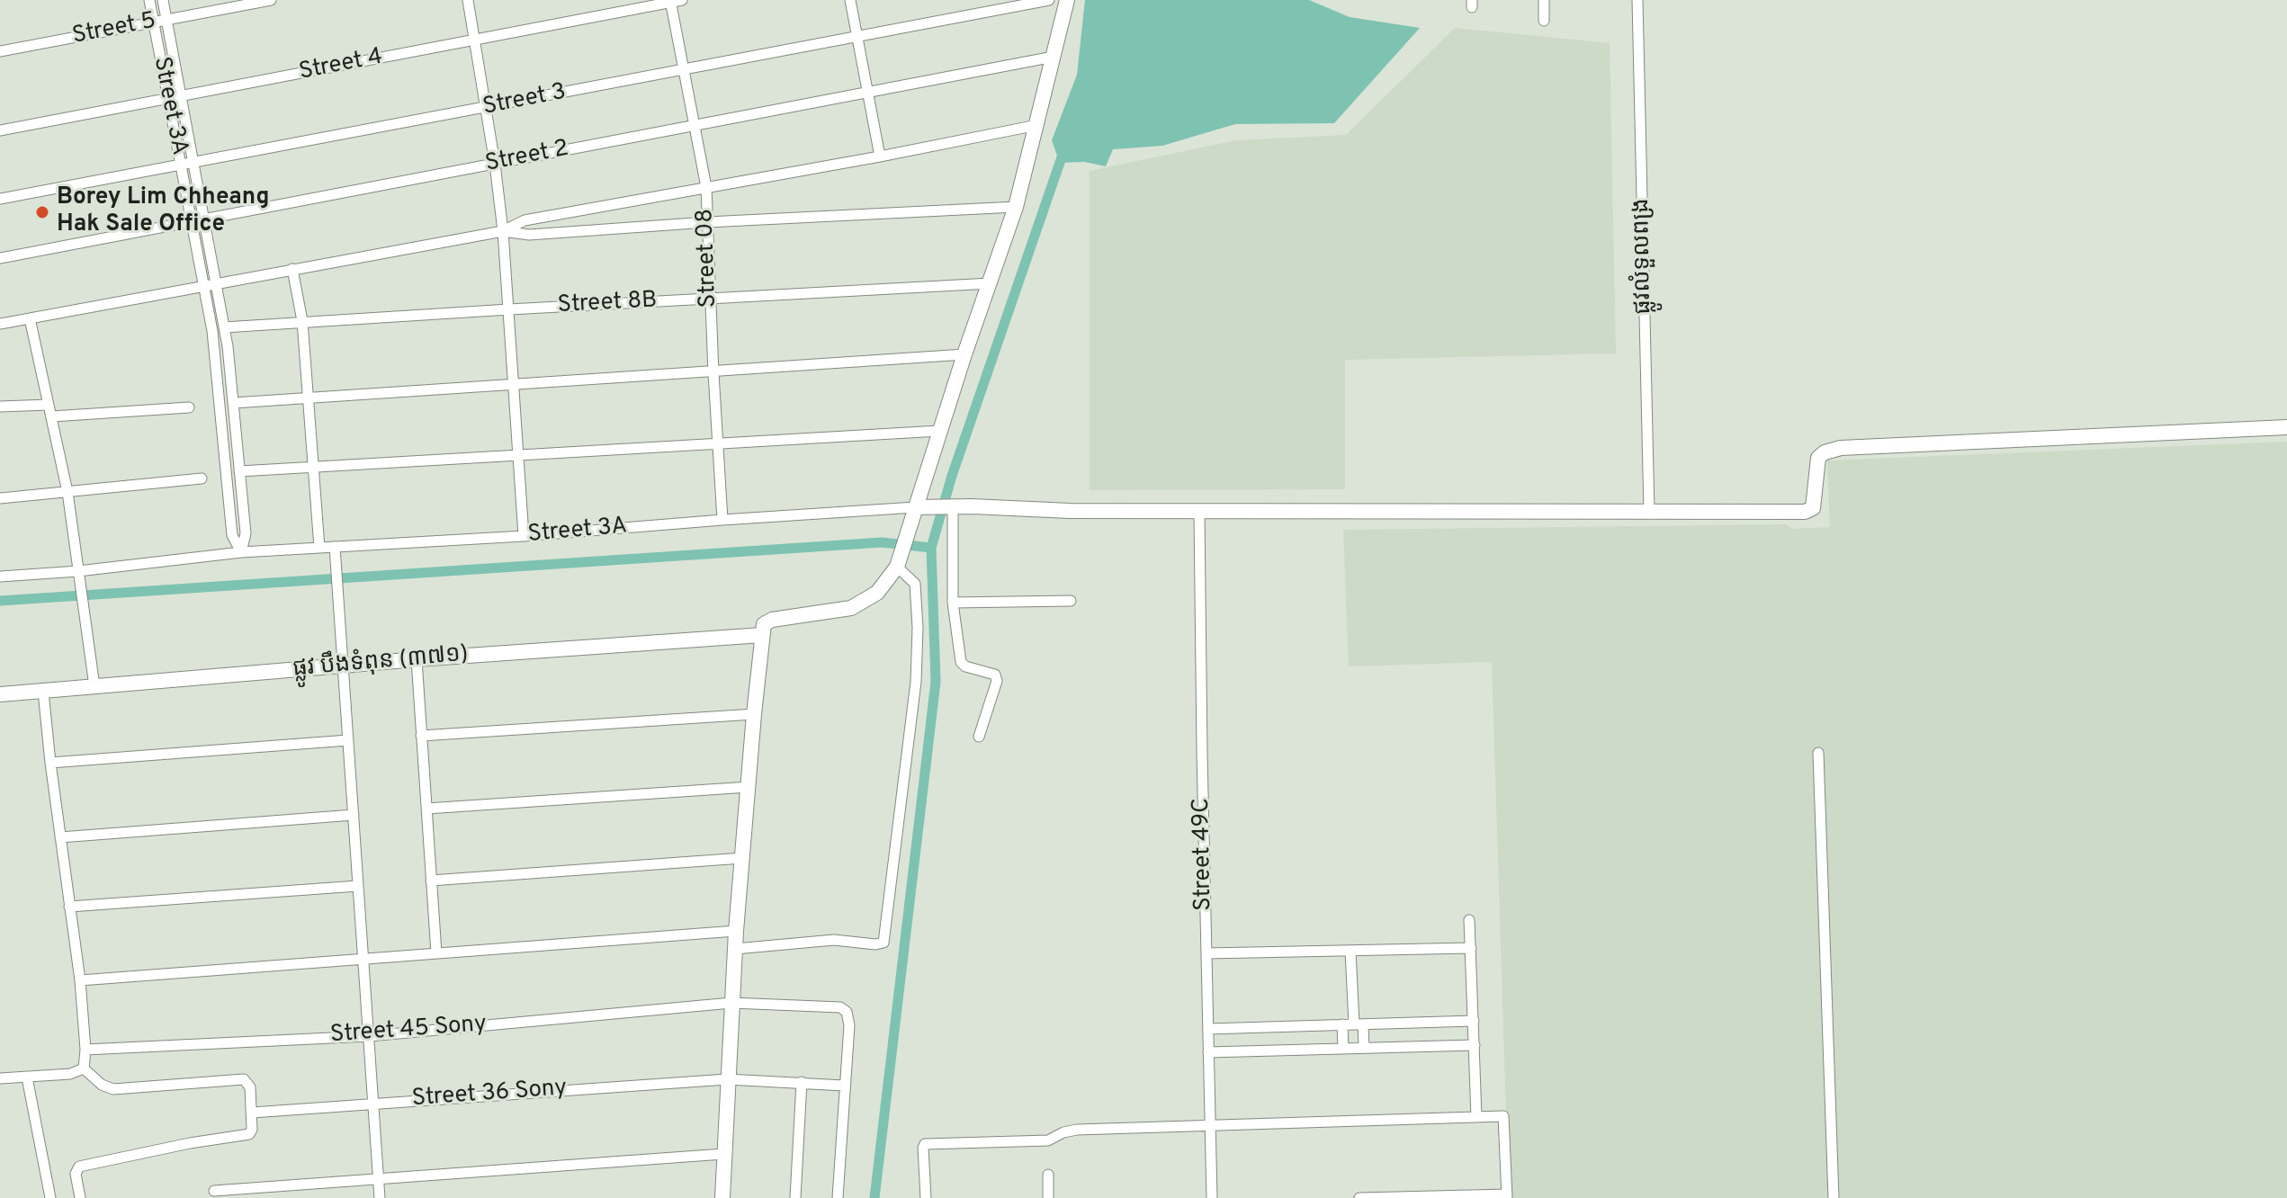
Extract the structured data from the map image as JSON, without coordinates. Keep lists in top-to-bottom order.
{
  "streets": {
    "street": [
      "Street 5",
      "Street 4",
      "Street 3",
      "Street 3A",
      "Street 2",
      "ផ្លូវលំទួលពង្រ",
      "Street 08",
      "Street 8B",
      "ផ្លូវ បឹងទំពុន (៣៧១)",
      "Street 49C",
      "Street 45 Sony",
      "Street 36 Sony"
    ]
  },
  "crossings": [
    ["Street 5", "Street 3A"],
    ["Street 4", "Street 3A"],
    ["Street 4", "Street 08"],
    ["Street 3", "Street 3A"],
    ["Street 3", "Street 08"],
    ["Street 3A", "Street 2"],
    ["Street 3A", "Street 08"],
    ["Street 3A", "Street 8B"],
    ["Street 2", "Street 08"],
    ["Street 08", "Street 8B"],
    ["Street 45 Sony", "Street 36 Sony"]
  ],
  "places": ["Borey Lim Chheang Hak Sale Office"]
}
